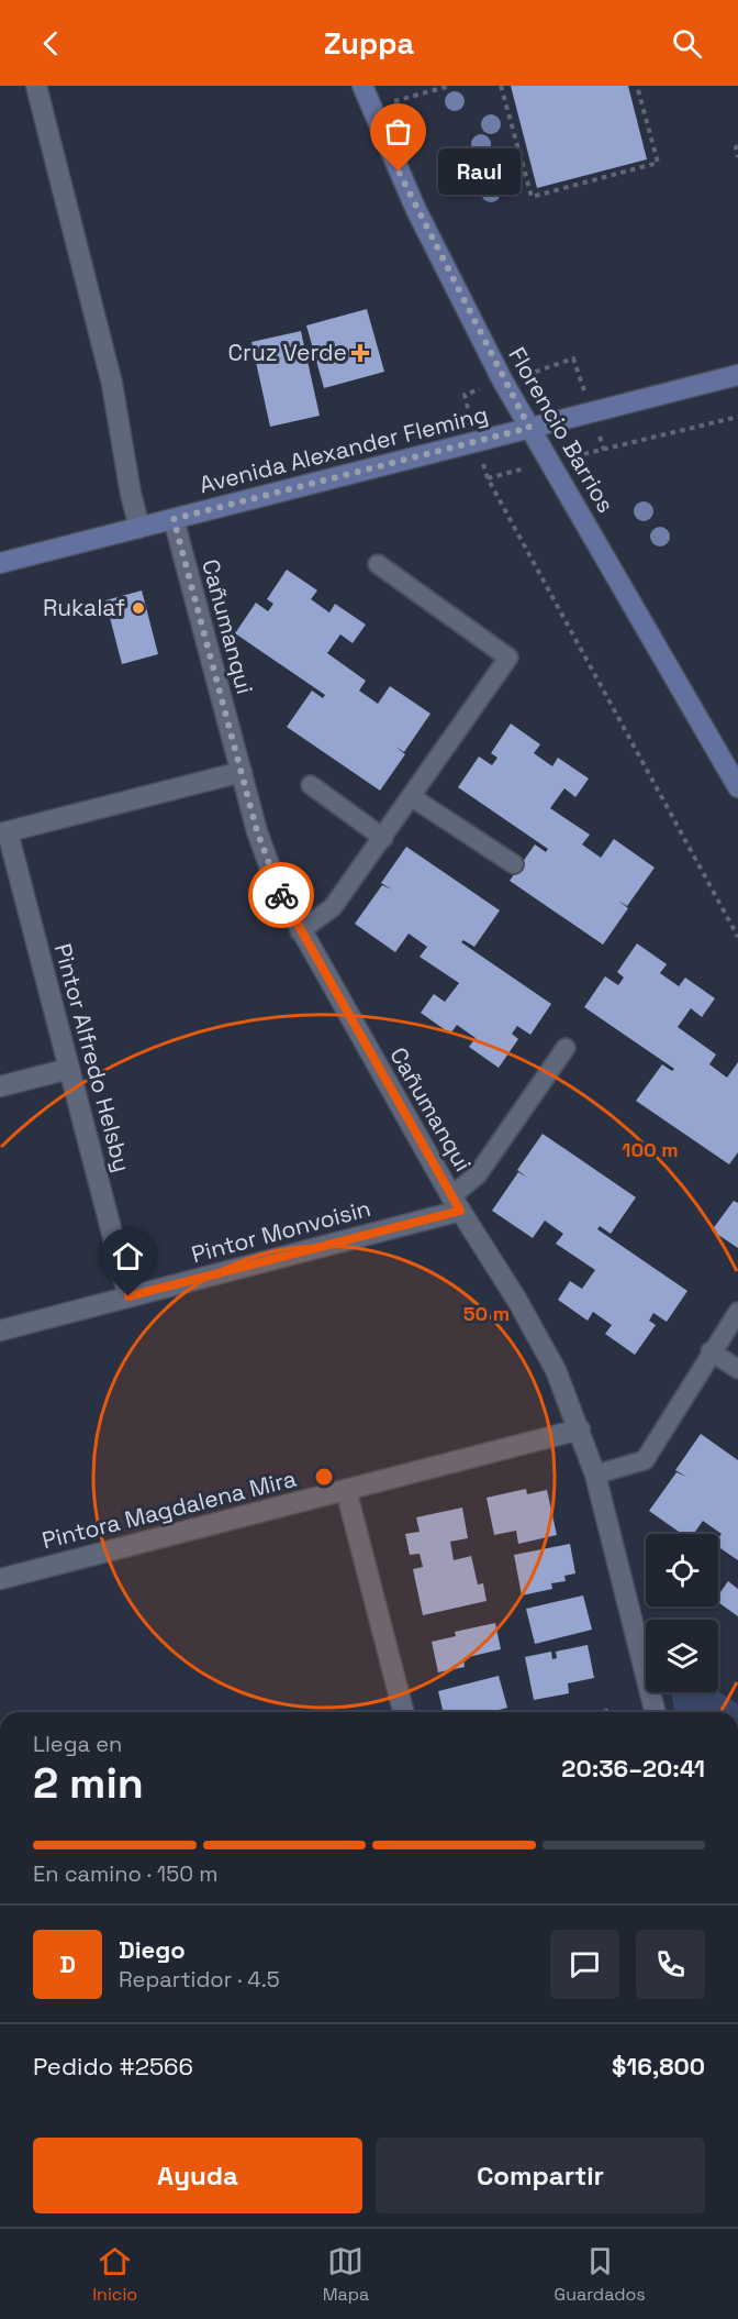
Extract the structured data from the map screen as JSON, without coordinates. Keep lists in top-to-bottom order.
{
  "streets": {
    "main road": ["Florencio Barrios", "Avenida Alexander Fleming"],
    "street": [
      "Cañumanqui",
      "Pintor Alfredo Helsby",
      "Pintor Monvoisin",
      "Pintora Magdalena Mira"
    ]
  },
  "crossings": [
    ["Florencio Barrios", "Avenida Alexander Fleming"],
    ["Avenida Alexander Fleming", "Cañumanqui"],
    ["Cañumanqui", "Pintor Monvoisin"],
    ["Cañumanqui", "Pintora Magdalena Mira"],
    ["Pintor Alfredo Helsby", "Pintor Monvoisin"]
  ],
  "places": {
    "other": ["Raul", "Rukalaf"],
    "health": ["Cruz Verde"]
  },
  "page": {
    "header": "Zuppa",
    "bubble": "Raul",
    "heading": ["2 min", "Llega en", "20:36–20:41"],
    "panel": [
      "Diego",
      "Repartidor · 4.5",
      "Pedido #2566",
      "$16,800"
    ],
    "bar": "En camino · 150 m",
    "round": "D",
    "buttons": ["Ayuda", "Compartir"],
    "tabs": ["Inicio", "Mapa", "Guardados"]
  },
  "rings": ["100 m", "50 m"]
}
